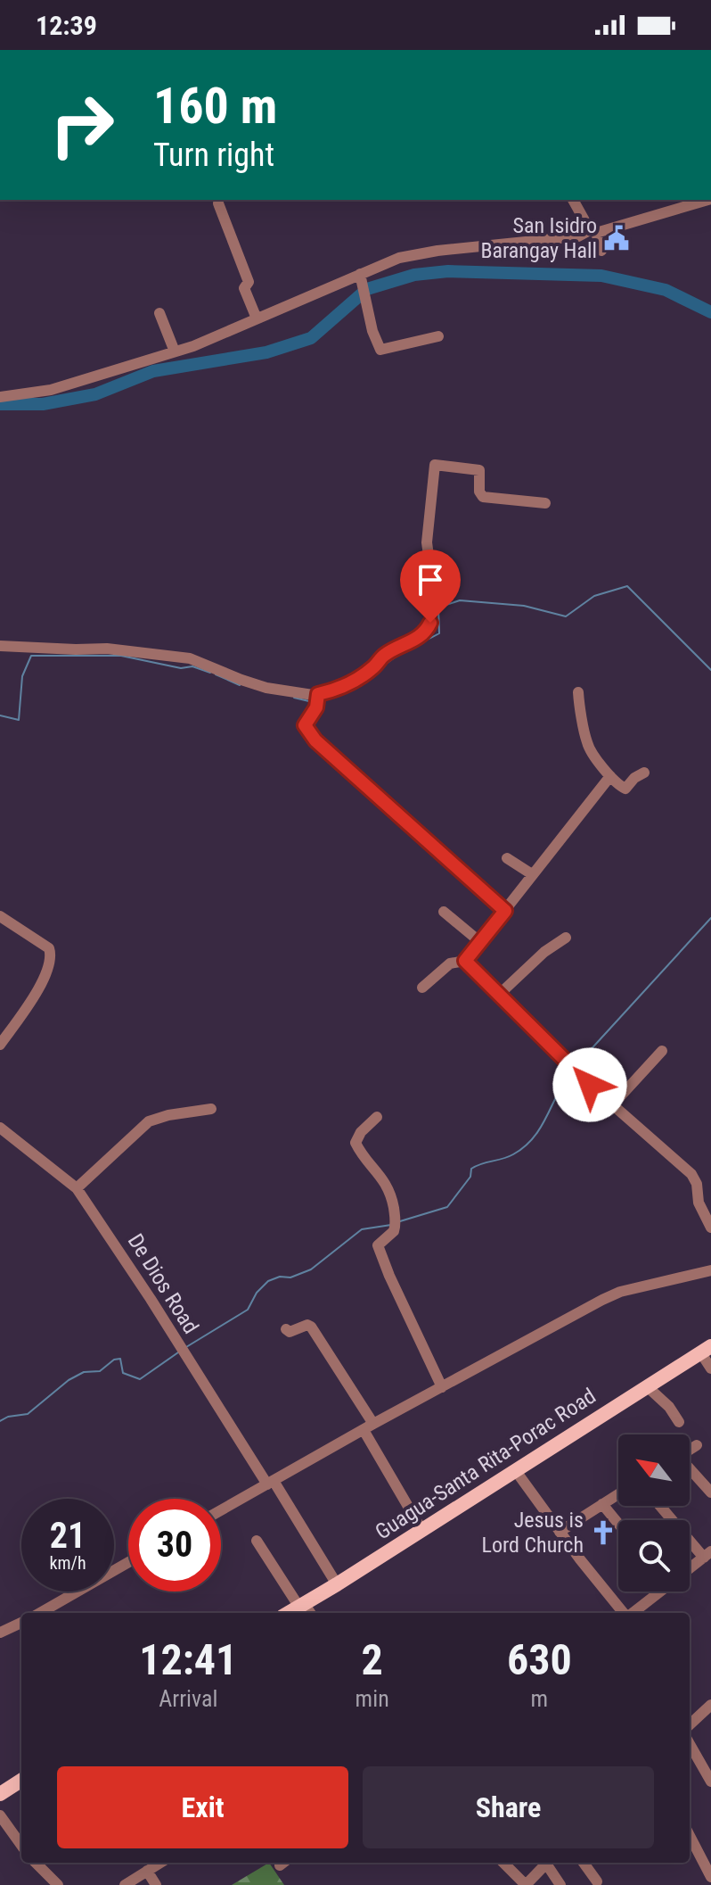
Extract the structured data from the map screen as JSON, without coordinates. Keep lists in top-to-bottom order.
{
  "streets": {
    "main road": ["Guagua-Santa Rita-Porac Road"],
    "street": ["De Dios Road"]
  },
  "crossings": [
    ["De Dios Road", "Guagua-Santa Rita-Porac Road"]
  ],
  "places": {
    "public building": ["San Isidro Barangay Hall"],
    "church": ["Jesus is Lord Church"]
  },
  "north": "top left",
  "page": {
    "status": "12:39",
    "turn": ["160 m", "Turn right"],
    "speed": "21 km/h",
    "limit": "30",
    "eta": [
      "12:41",
      "Arrival",
      "2",
      "min",
      "630",
      "m"
    ],
    "buttons": ["Exit", "Share"]
  }
}
